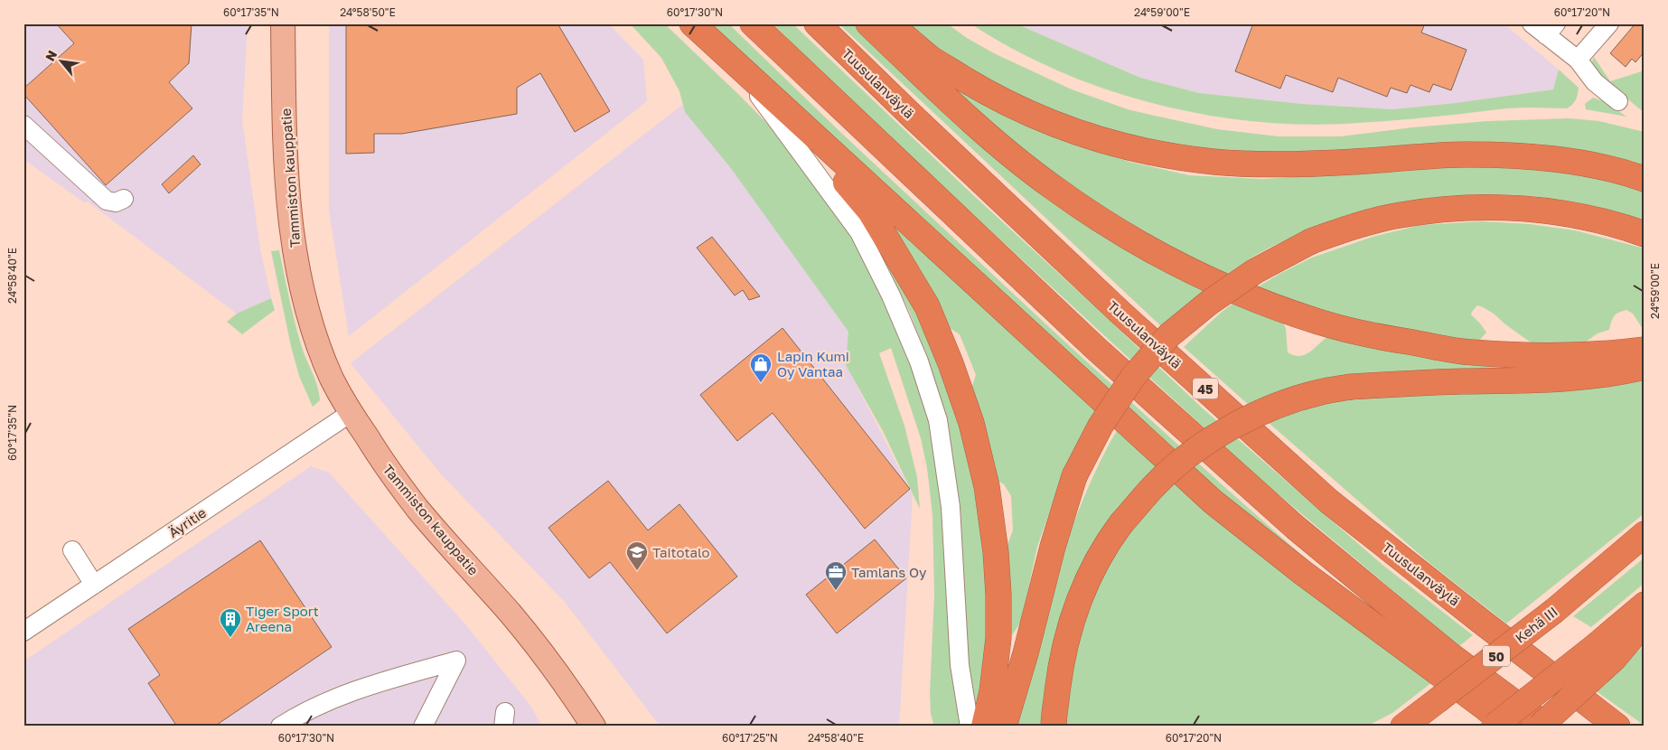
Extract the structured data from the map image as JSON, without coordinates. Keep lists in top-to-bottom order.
{
  "streets": {
    "highway": [
      "Tuusulanväylä",
      "45",
      "Kehä III",
      "50"
    ],
    "main road": ["Tammiston kauppatie"],
    "street": ["Äyritie"]
  },
  "crossings": [
    ["Tammiston kauppatie", "Äyritie"]
  ],
  "places": {
    "shop": ["Lapin Kumi Oy Vantaa"],
    "school or university": ["Taitotalo"],
    "office": ["Tamlans Oy"],
    "building": ["Tiger Sport Areena"]
  },
  "north": "top left",
  "coordinates": [
    "60°17'35\"N",
    "24°58'50\"E",
    "60°17'30\"N",
    "24°59'00\"E",
    "60°17'20\"N",
    "24°58'40\"E",
    "60°17'25\"N"
  ]
}
